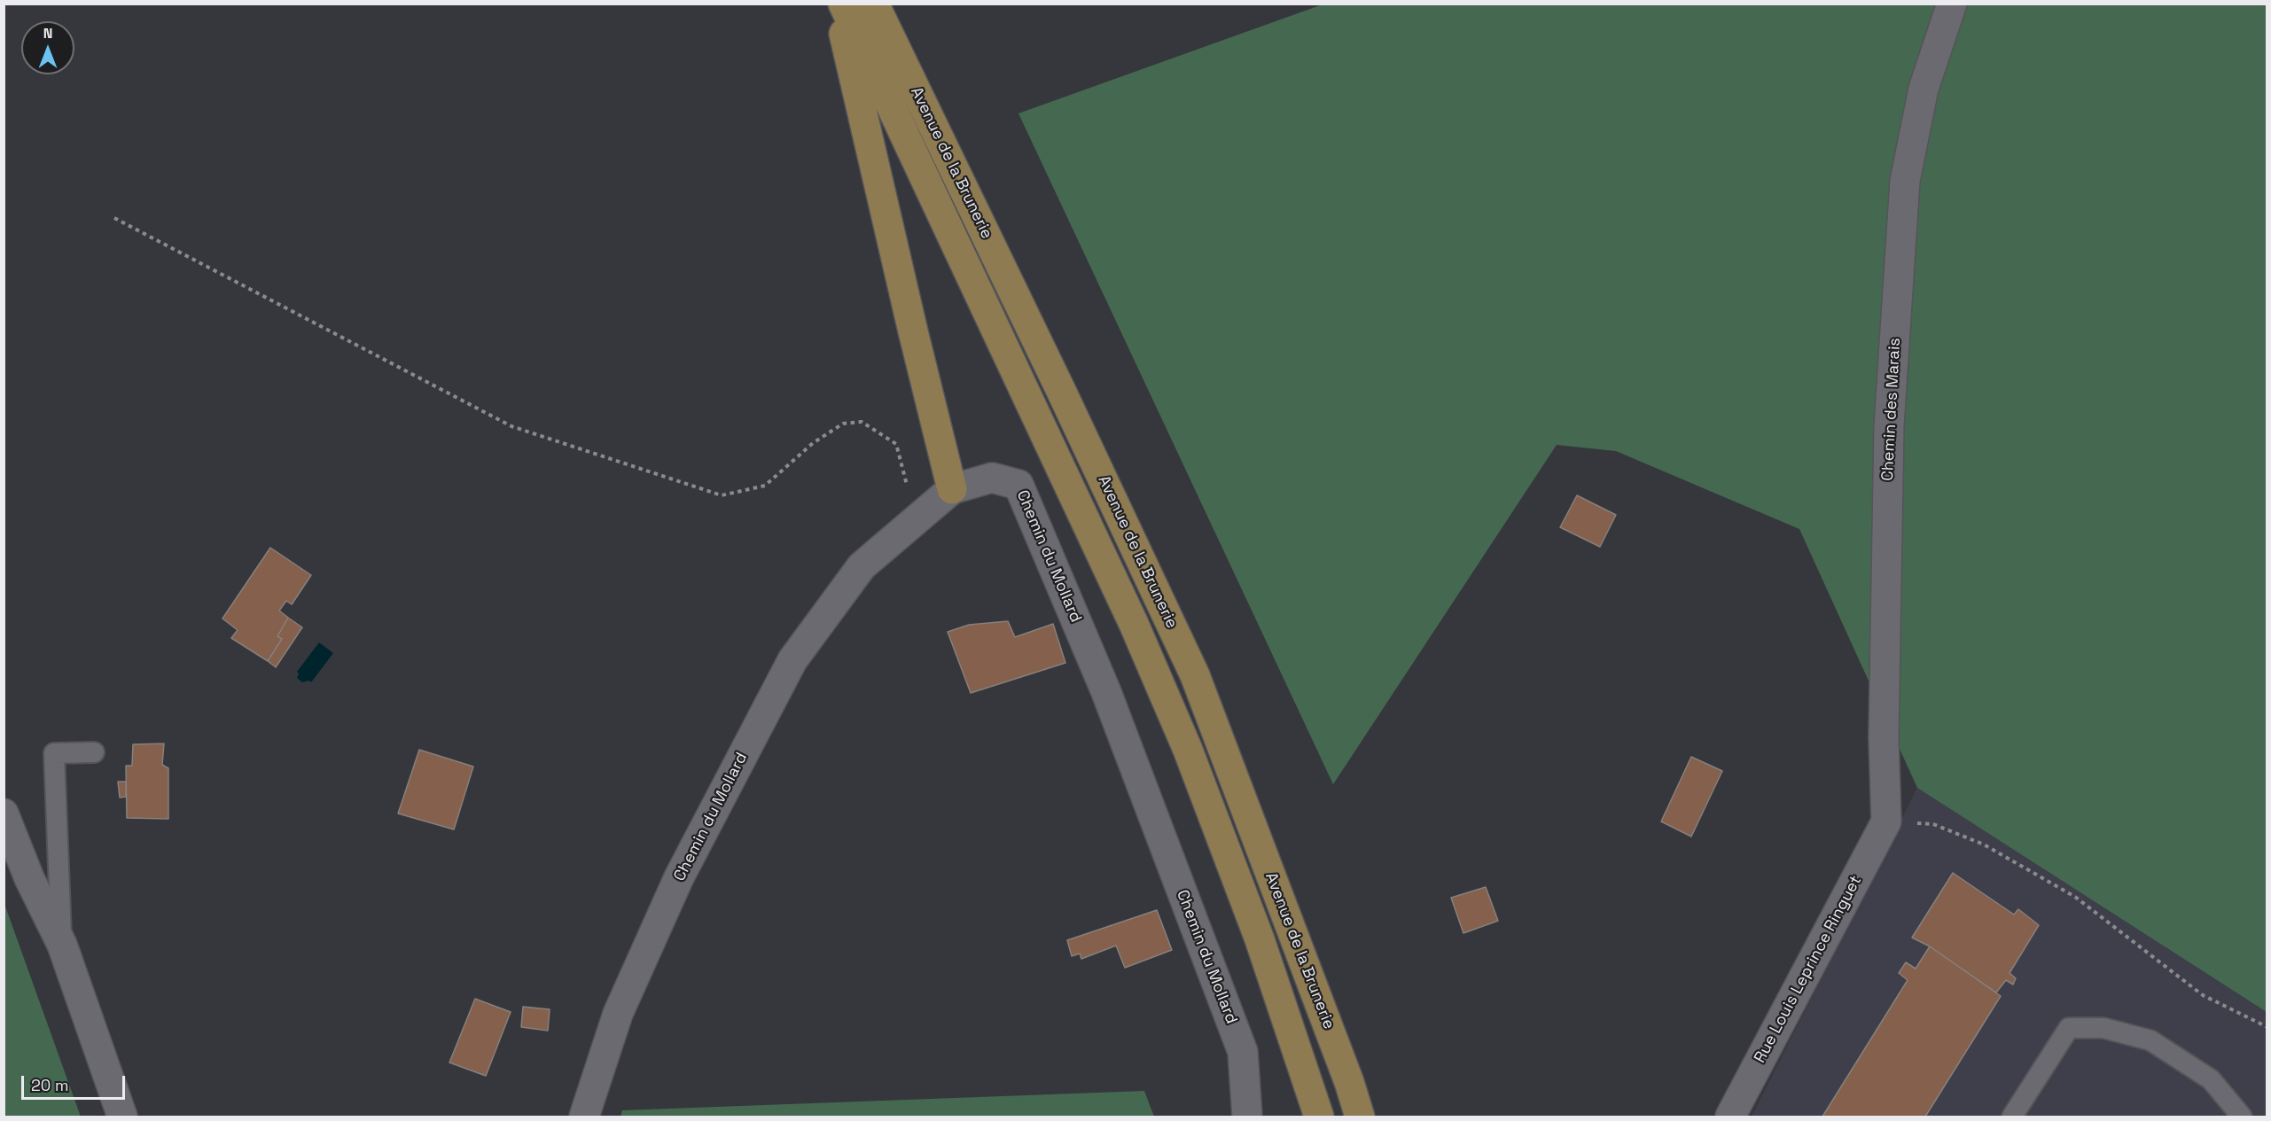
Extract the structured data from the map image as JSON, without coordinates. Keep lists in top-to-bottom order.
{
  "streets": {
    "main road": ["Avenue de la Brunerie"],
    "street": ["Chemin des Marais", "Chemin du Mollard", "Rue Louis Leprince Ringuet"]
  },
  "crossings": [
    ["Chemin des Marais", "Rue Louis Leprince Ringuet"]
  ],
  "scale_bar": "20 m",
  "north": "top"
}
